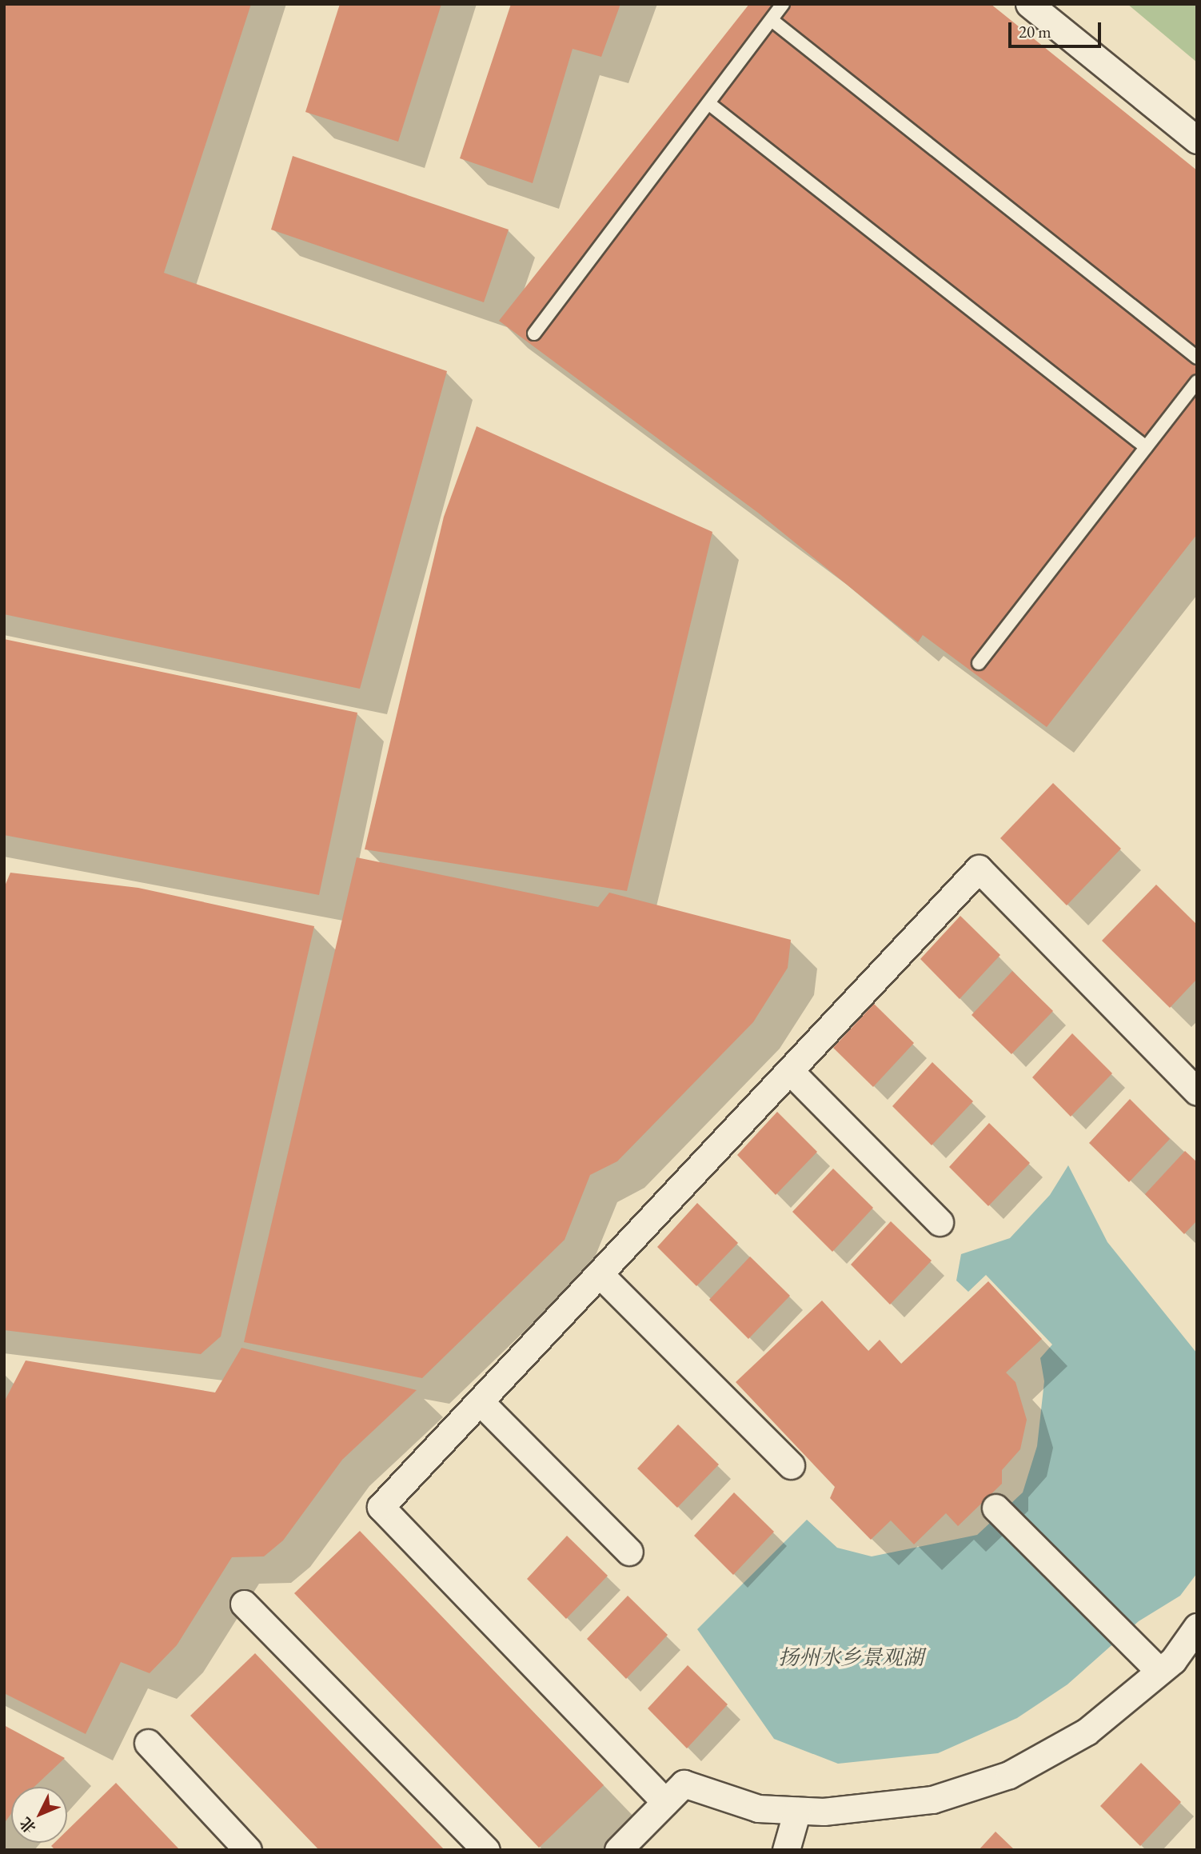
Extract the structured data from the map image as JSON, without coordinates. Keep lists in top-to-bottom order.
{
  "water": ["扬州水乡景观湖"],
  "scale_bar": "20 m",
  "north": "bottom left"
}
